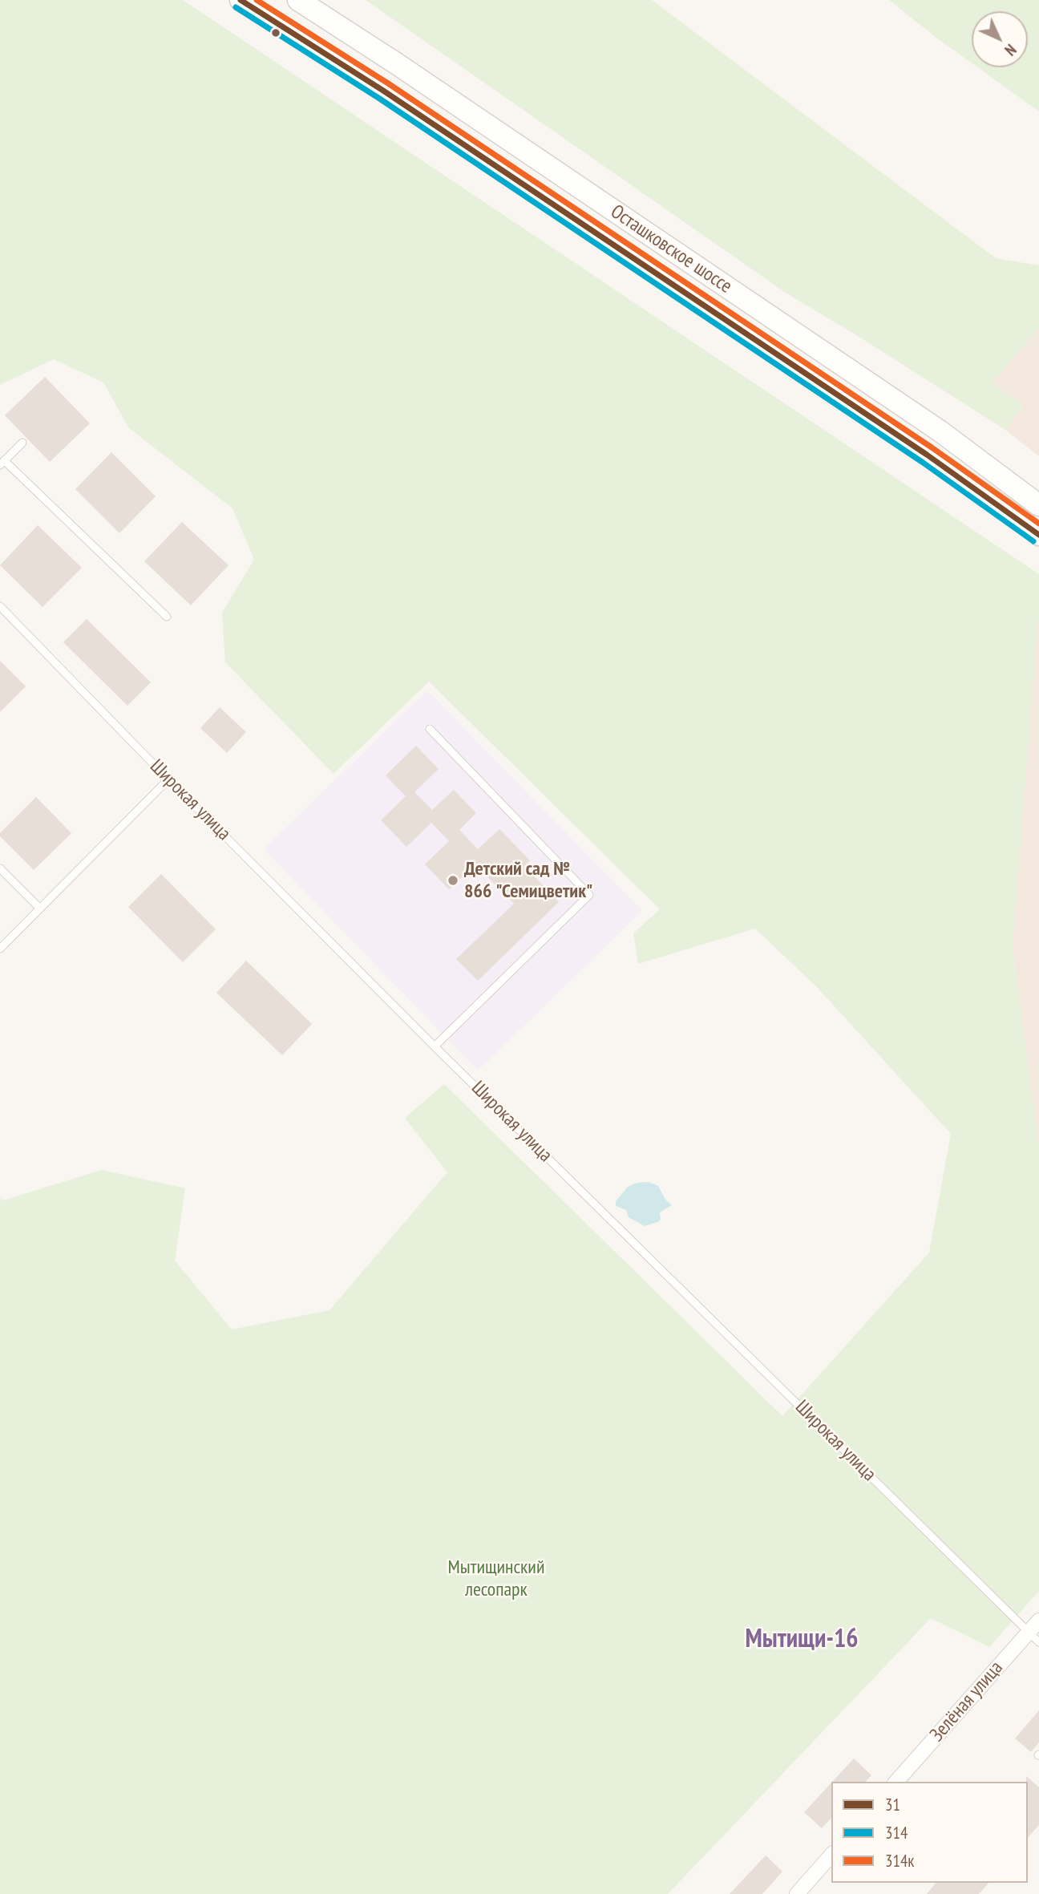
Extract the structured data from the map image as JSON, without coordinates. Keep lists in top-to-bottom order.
{
  "streets": {
    "main road": ["Осташковское шоссе"],
    "street": ["Зелёная улица"],
    "lane": ["Широкая улица"]
  },
  "crossings": [
    ["Широкая улица", "Зелёная улица"]
  ],
  "districts": ["Мытищи-16"],
  "parks": ["Мытищинский лесопарк"],
  "places": ["Детский сад № 866 \"Семицветик\""],
  "lines": ["transit line 31", "transit line 314к", "transit line 314"],
  "legend": ["31", "314", "314к"],
  "north": "bottom right"
}
